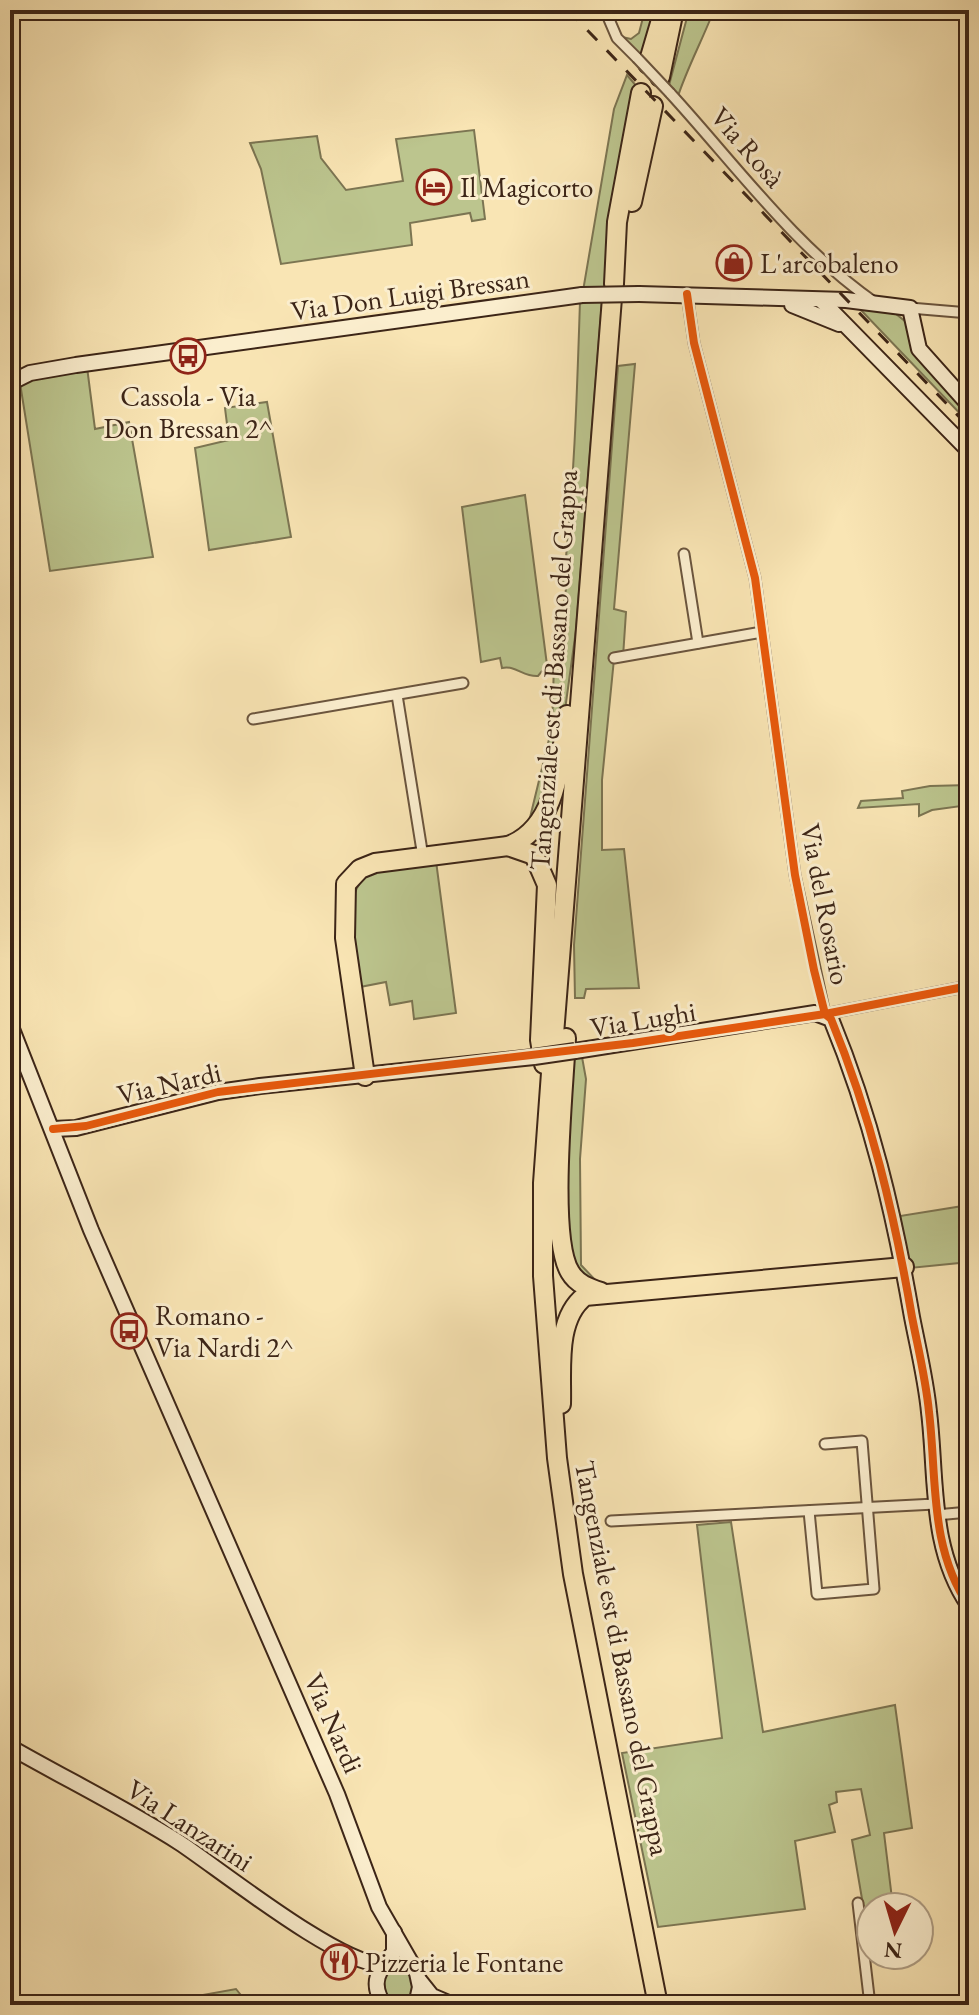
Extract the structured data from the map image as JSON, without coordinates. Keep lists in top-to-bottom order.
{
  "streets": {
    "highway": ["Tangenziale est di Bassano del Grappa"],
    "main road": [
      "Via Don Luigi Bressan",
      "Via del Rosario",
      "Via Lughi",
      "Via Nardi",
      "Via Lanzarini"
    ],
    "street": ["Via Rosà"]
  },
  "crossings": [
    ["Via Rosà", "Via Don Luigi Bressan"],
    ["Via Rosà", "Tangenziale est di Bassano del Grappa"],
    ["Via Don Luigi Bressan", "Via del Rosario"],
    ["Tangenziale est di Bassano del Grappa", "Via Lughi"],
    ["Via del Rosario", "Via Lughi"],
    ["Via Lughi", "Via Nardi"]
  ],
  "places": {
    "hotel": ["Il Magicorto"],
    "shop": ["L'arcobaleno"],
    "bus stop": ["Cassola - Via Don Bressan 2^", "Romano - Via Nardi 2^"],
    "restaurant": ["Pizzeria le Fontane"]
  },
  "north": "bottom"
}
